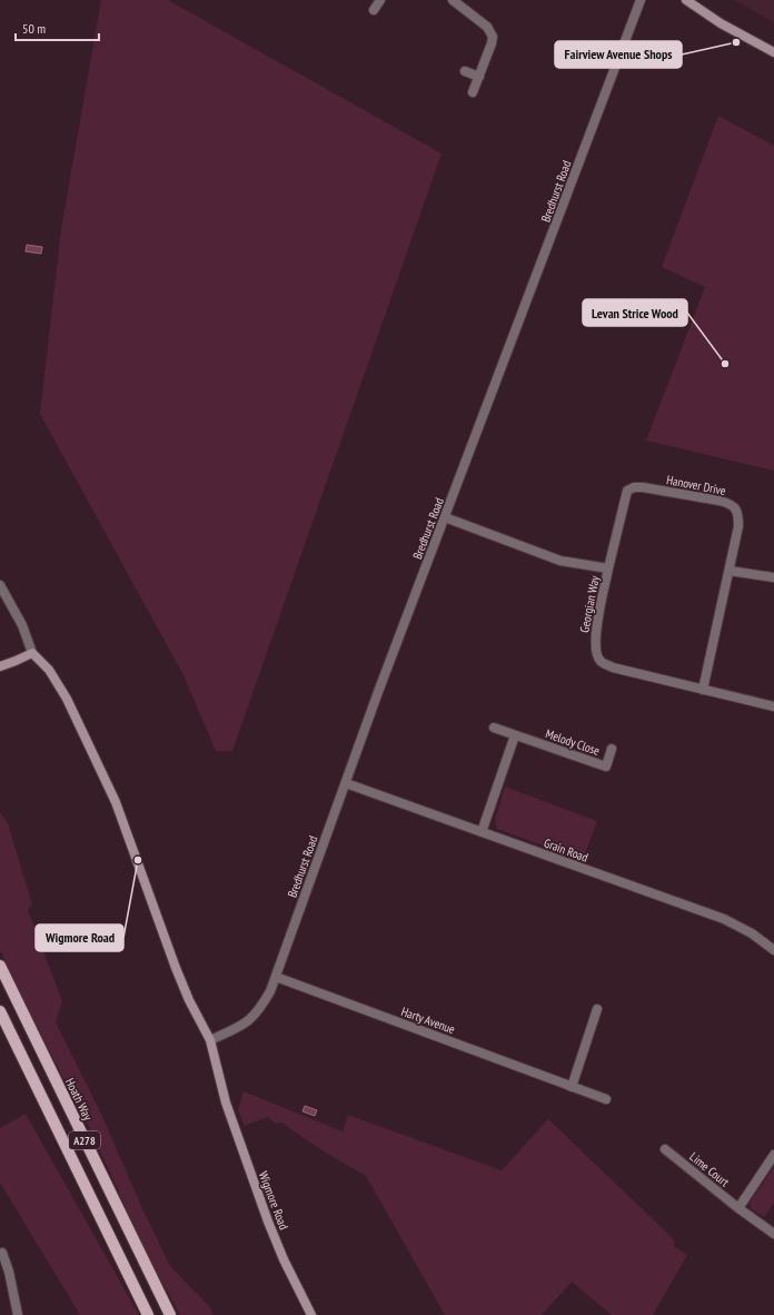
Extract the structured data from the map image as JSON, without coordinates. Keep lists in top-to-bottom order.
{
  "streets": {
    "main road": ["Hoath Way", "A278"],
    "street": [
      "Bredhurst Road",
      "Hanover Drive",
      "Georgian Way",
      "Melody Close",
      "Grain Road",
      "Harty Avenue",
      "Lime Court",
      "Wigmore Road"
    ]
  },
  "crossings": [
    ["Bredhurst Road", "Georgian Way"],
    ["Bredhurst Road", "Grain Road"],
    ["Bredhurst Road", "Harty Avenue"],
    ["Bredhurst Road", "Wigmore Road"],
    ["Hanover Drive", "Georgian Way"]
  ],
  "places": ["Fairview Avenue Shops", "Levan Strice Wood", "Wigmore Road"],
  "scale_bar": "50 m"
}
